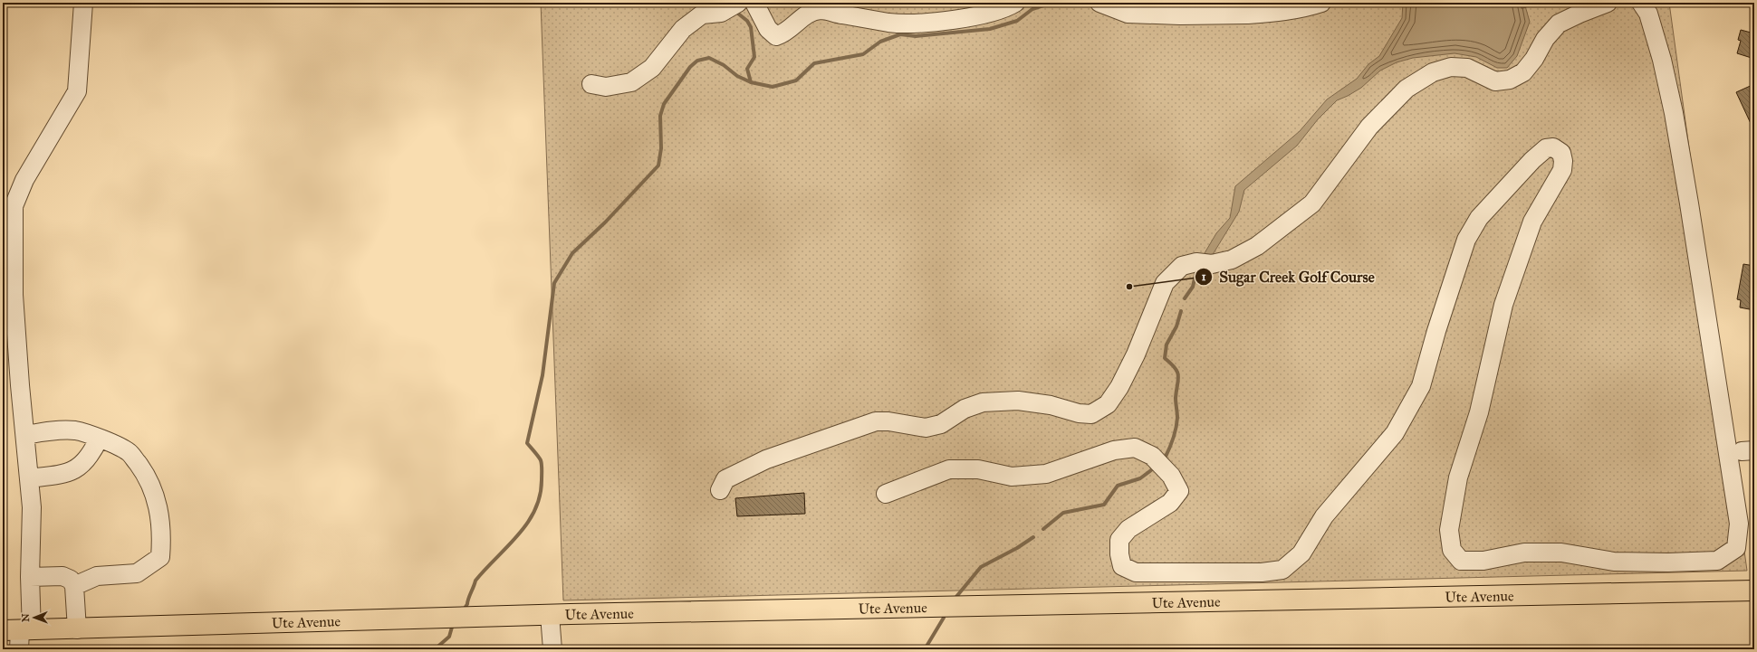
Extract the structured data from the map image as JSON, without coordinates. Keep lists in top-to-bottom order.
{
  "streets": {
    "main road": ["Ute Avenue"]
  },
  "places": ["Sugar Creek Golf Course"],
  "north": "left"
}
